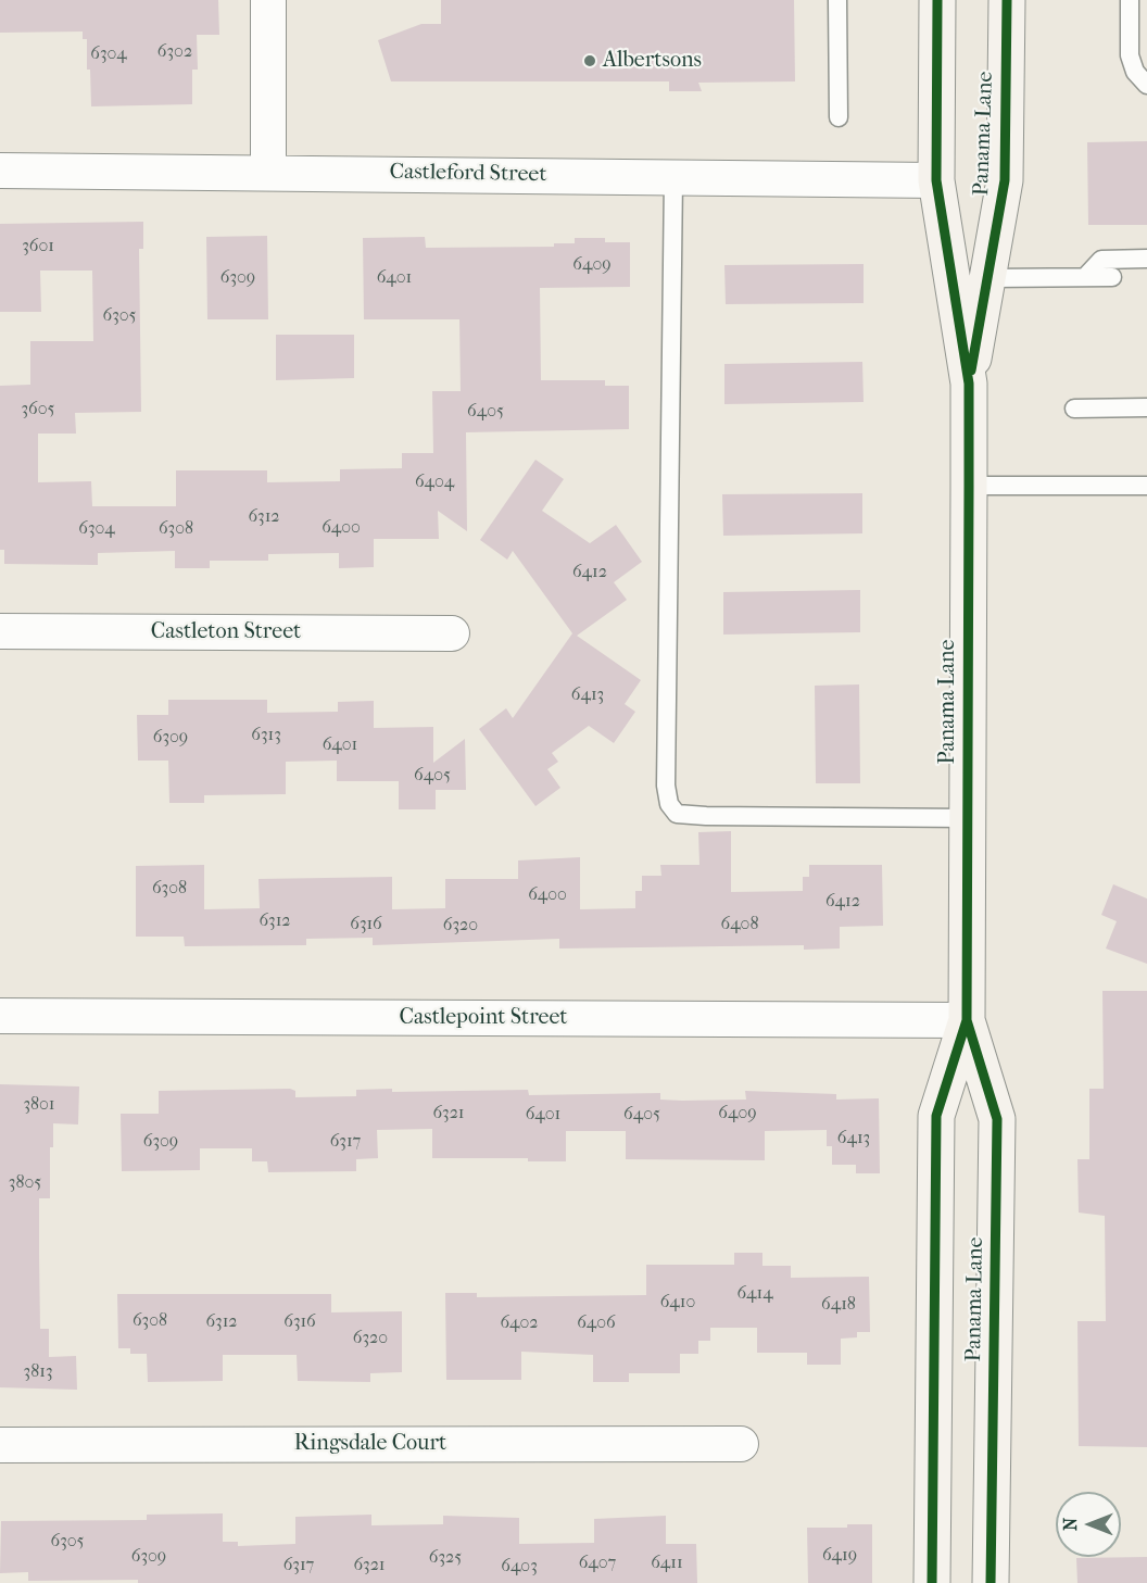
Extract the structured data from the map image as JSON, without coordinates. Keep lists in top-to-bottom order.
{
  "streets": {
    "main road": ["Panama Lane"],
    "street": [
      "Castleford Street",
      "Castleton Street",
      "Castlepoint Street",
      "Ringsdale Court"
    ]
  },
  "crossings": [
    ["Panama Lane", "Castleford Street"],
    ["Panama Lane", "Castlepoint Street"]
  ],
  "places": ["Albertsons"],
  "house_numbers": [
    "6302",
    "6304",
    "3601",
    "6409",
    "6309",
    "6401",
    "6305",
    "3605",
    "6405",
    "6404",
    "6312",
    "6400",
    "6304",
    "6308",
    "6412",
    "6413",
    "6313",
    "6309",
    "6401",
    "6405",
    "6308",
    "6400",
    "6412",
    "6312",
    "6316",
    "6408",
    "6320",
    "3801",
    "6321",
    "6409",
    "6401",
    "6405",
    "6413",
    "6309",
    "6317",
    "3805",
    "6414",
    "6410",
    "6418",
    "6308",
    "6312",
    "6316",
    "6402",
    "6406",
    "6320",
    "3813",
    "6305",
    "6419",
    "6309",
    "6325",
    "6407",
    "6411",
    "6317",
    "6321",
    "6403"
  ],
  "north": "left"
}
